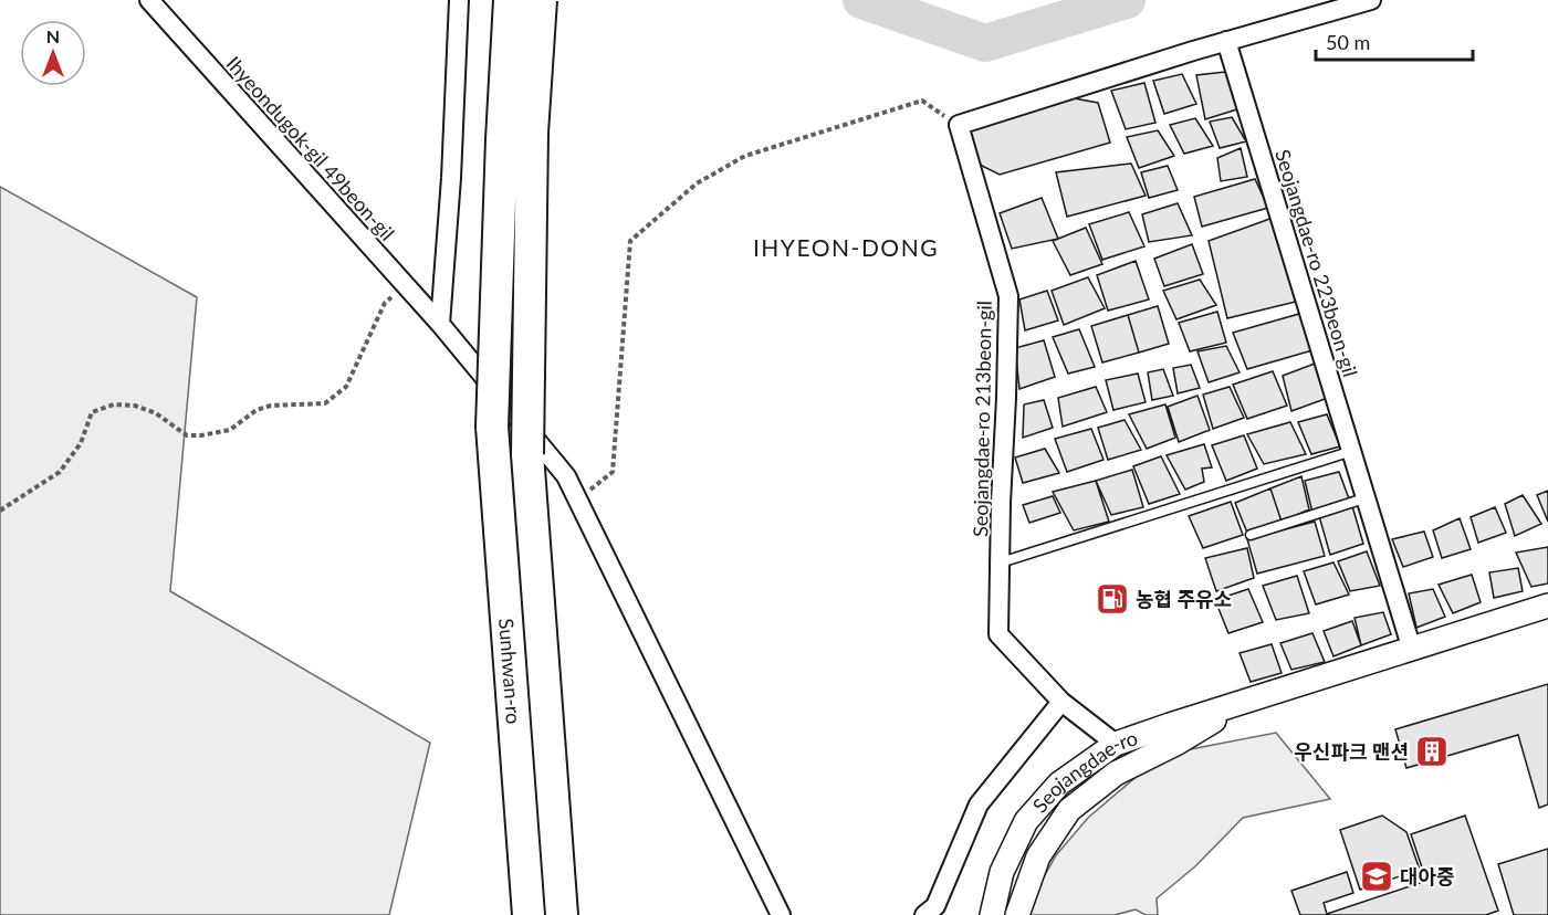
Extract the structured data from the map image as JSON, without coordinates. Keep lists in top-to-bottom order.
{
  "streets": {
    "highway": ["Sunhwan-ro"],
    "street": [
      "Ihyeondugok-gil 49beon-gil",
      "Seojangdae-ro 223beon-gil",
      "Seojangdae-ro 213beon-gil",
      "Seojangdae-ro"
    ]
  },
  "crossings": [
    ["Seojangdae-ro 223beon-gil", "Seojangdae-ro 213beon-gil"],
    ["Seojangdae-ro 223beon-gil", "Seojangdae-ro"],
    ["Seojangdae-ro 213beon-gil", "Seojangdae-ro"]
  ],
  "districts": ["IHYEON-DONG"],
  "places": {
    "fuel station": ["농협 주유소"],
    "building": ["우신파크 맨션"],
    "school or university": ["대아중"]
  },
  "scale_bar": "50 m",
  "north": "top"
}
